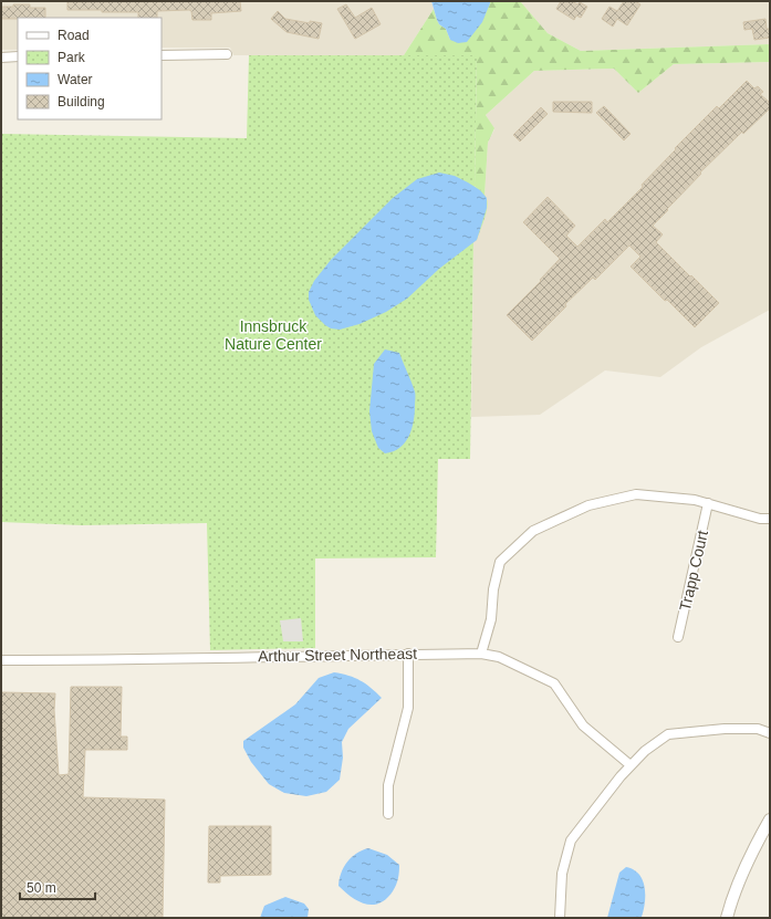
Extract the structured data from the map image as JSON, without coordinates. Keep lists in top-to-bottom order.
{
  "streets": {
    "street": ["Trapp Court", "Arthur Street Northeast"]
  },
  "parks": ["Innsbruck Nature Center"],
  "legend": [
    "Road",
    "Park",
    "Water",
    "Building"
  ],
  "scale_bar": "50 m"
}
